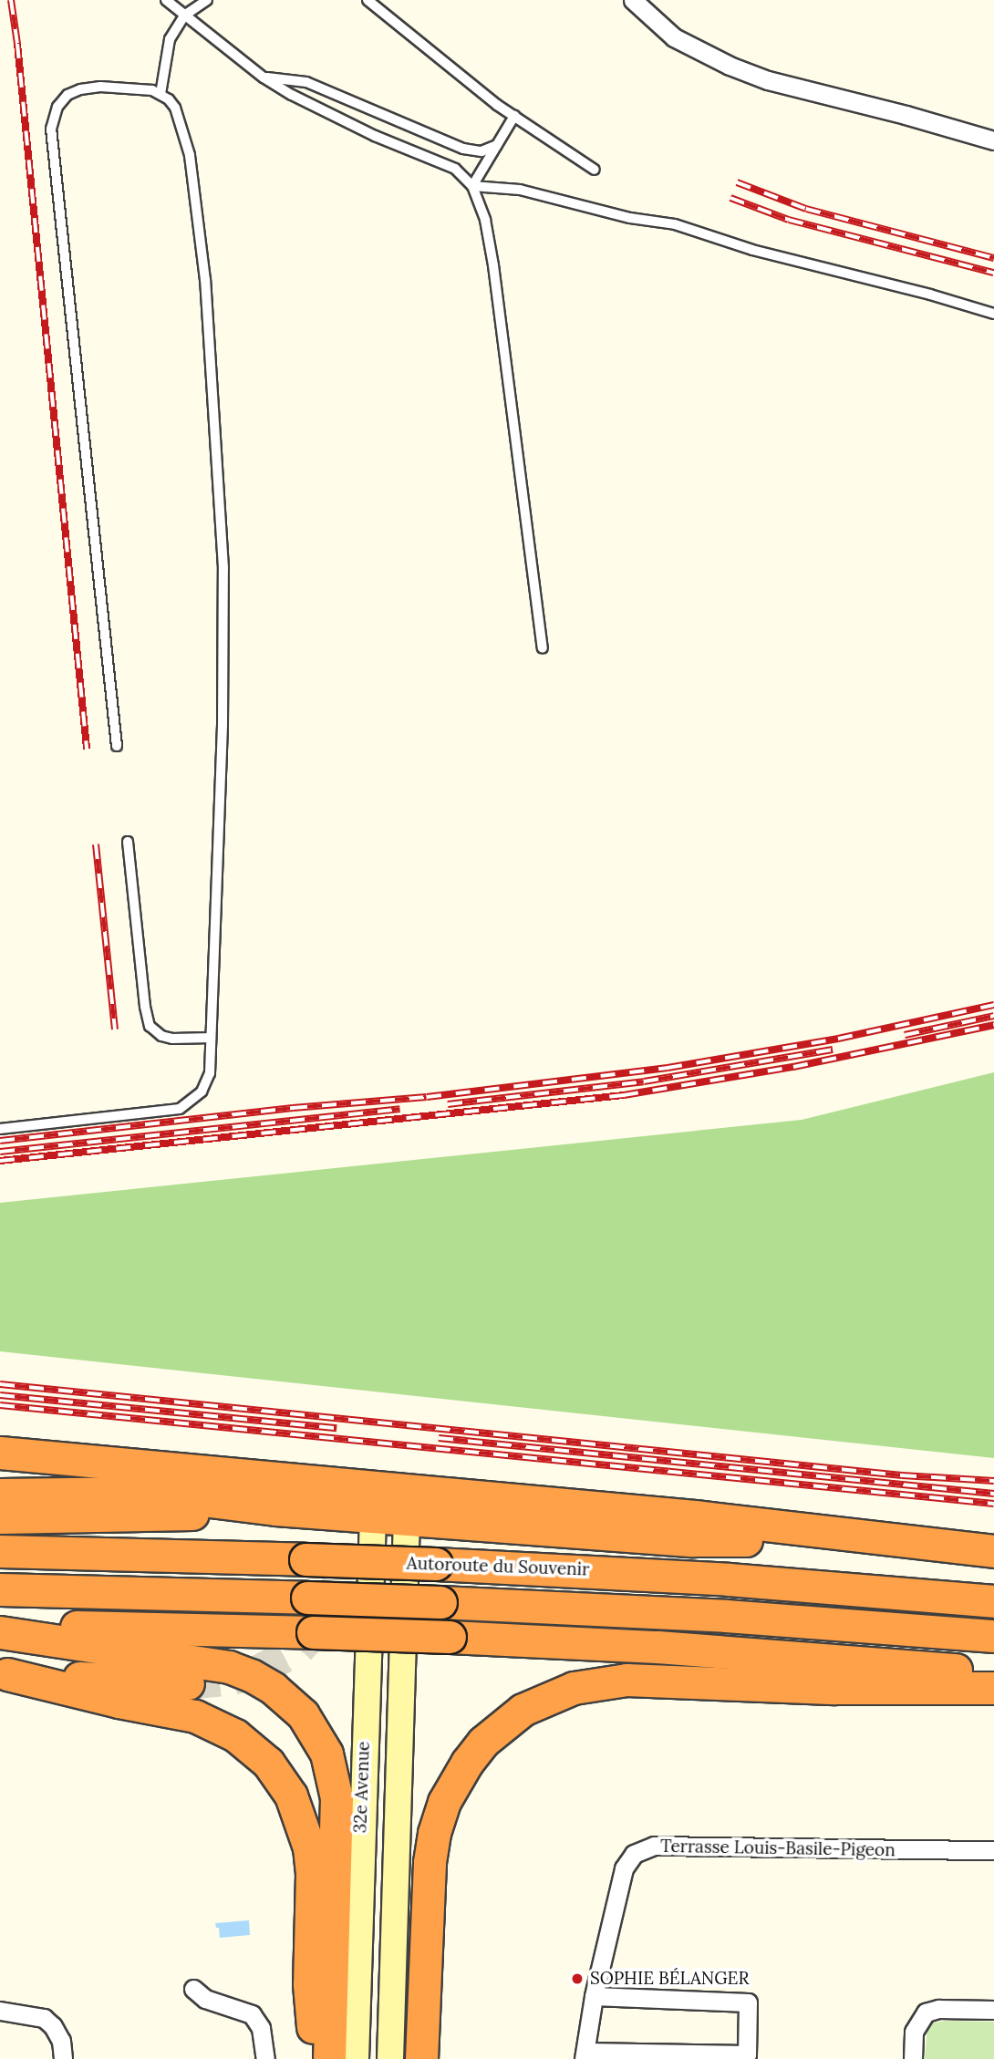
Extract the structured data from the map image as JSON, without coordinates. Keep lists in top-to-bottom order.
{
  "streets": {
    "highway": ["Autoroute du Souvenir"],
    "main road": ["32e Avenue"],
    "street": ["Terrasse Louis-Basile-Pigeon"]
  },
  "places": ["SOPHIE BÉLANGER"]
}
